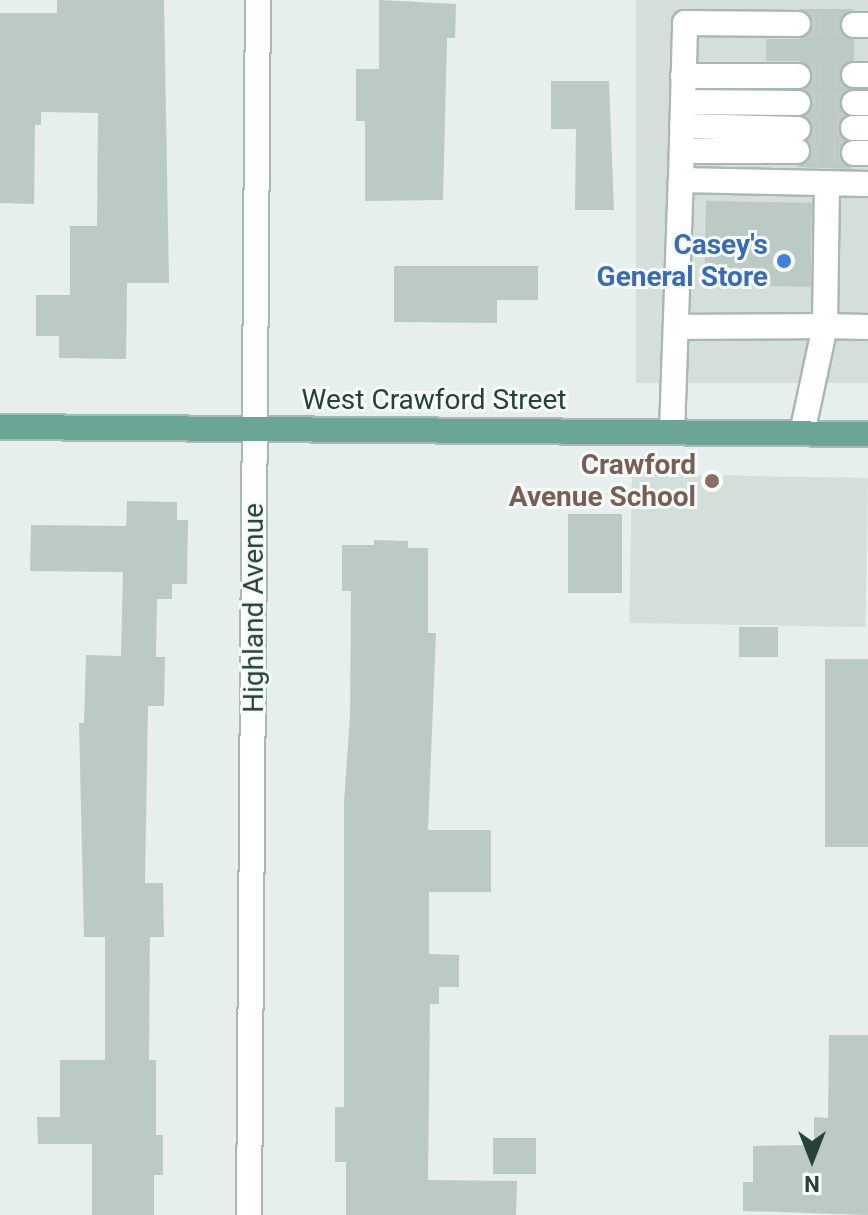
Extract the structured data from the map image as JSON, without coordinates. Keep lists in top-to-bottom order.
{
  "streets": {
    "main road": ["West Crawford Street"],
    "street": ["Highland Avenue"]
  },
  "crossings": [
    ["West Crawford Street", "Highland Avenue"]
  ],
  "places": ["Casey's General Store", "Crawford Avenue School"],
  "north": "bottom"
}
